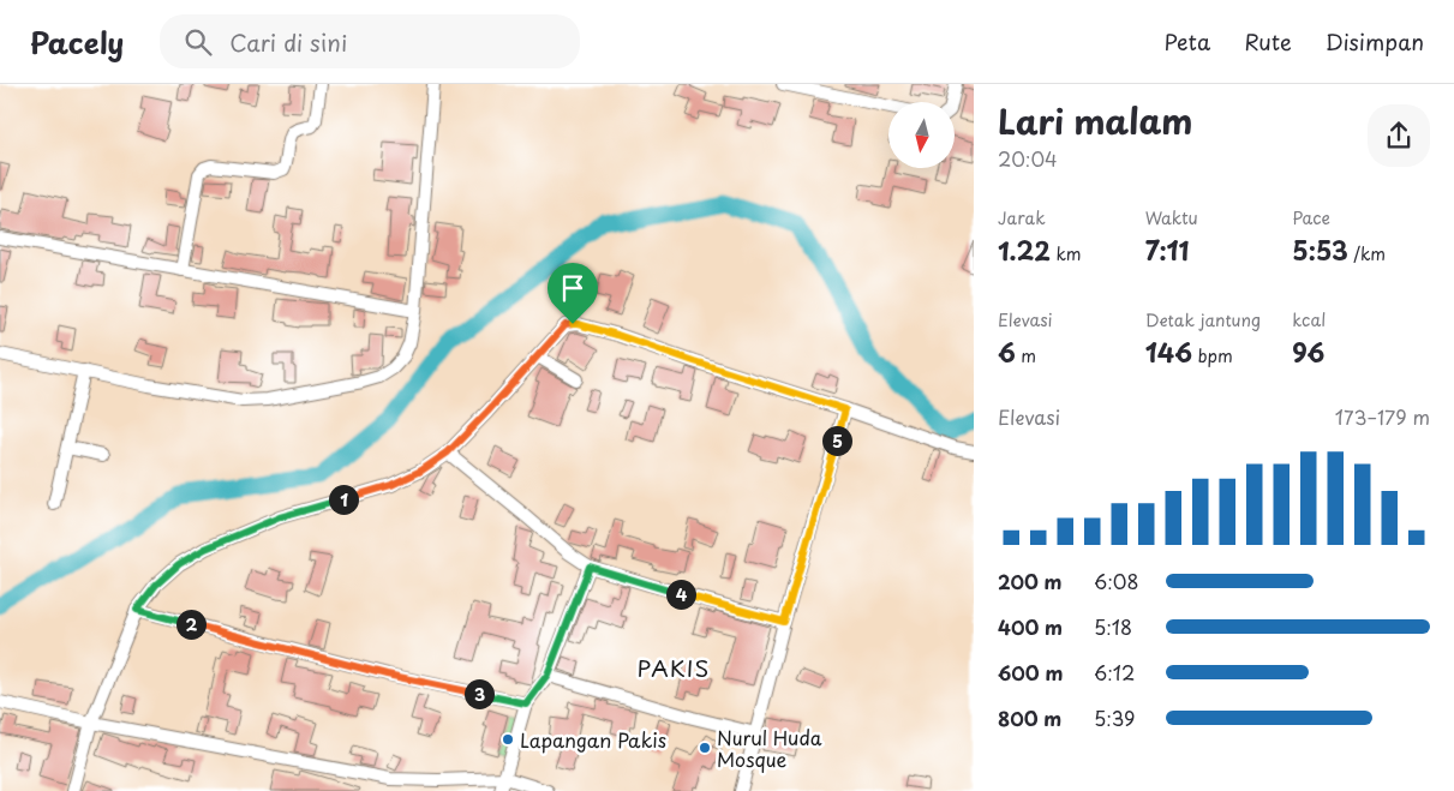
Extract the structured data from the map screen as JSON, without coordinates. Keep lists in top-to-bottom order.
{
  "districts": ["PAKIS"],
  "places": ["Lapangan Pakis", "Nurul Huda Mosque"],
  "north": "bottom",
  "page": {
    "header": "Pacely",
    "search": "Cari di sini",
    "nav": ["Peta", "Rute", "Disimpan"],
    "heading": ["Lari malam", "20:04"],
    "stats": [
      ["Jarak", "1.22 km"],
      ["Waktu", "7:11"],
      ["Pace", "5:53 /km"],
      ["Elevasi", "6 m"],
      ["Detak jantung", "146 bpm"],
      ["kcal", "96"]
    ],
    "chart": ["Elevasi", "173–179 m"],
    "pins": [
      "5",
      "1",
      "4",
      "2",
      "3"
    ],
    "list": [
      {
        "name": "200 m",
        "note": "6:08"
      },
      {
        "name": "400 m",
        "note": "5:18"
      },
      {
        "name": "600 m",
        "note": "6:12"
      },
      {
        "name": "800 m",
        "note": "5:39"
      }
    ]
  }
}
